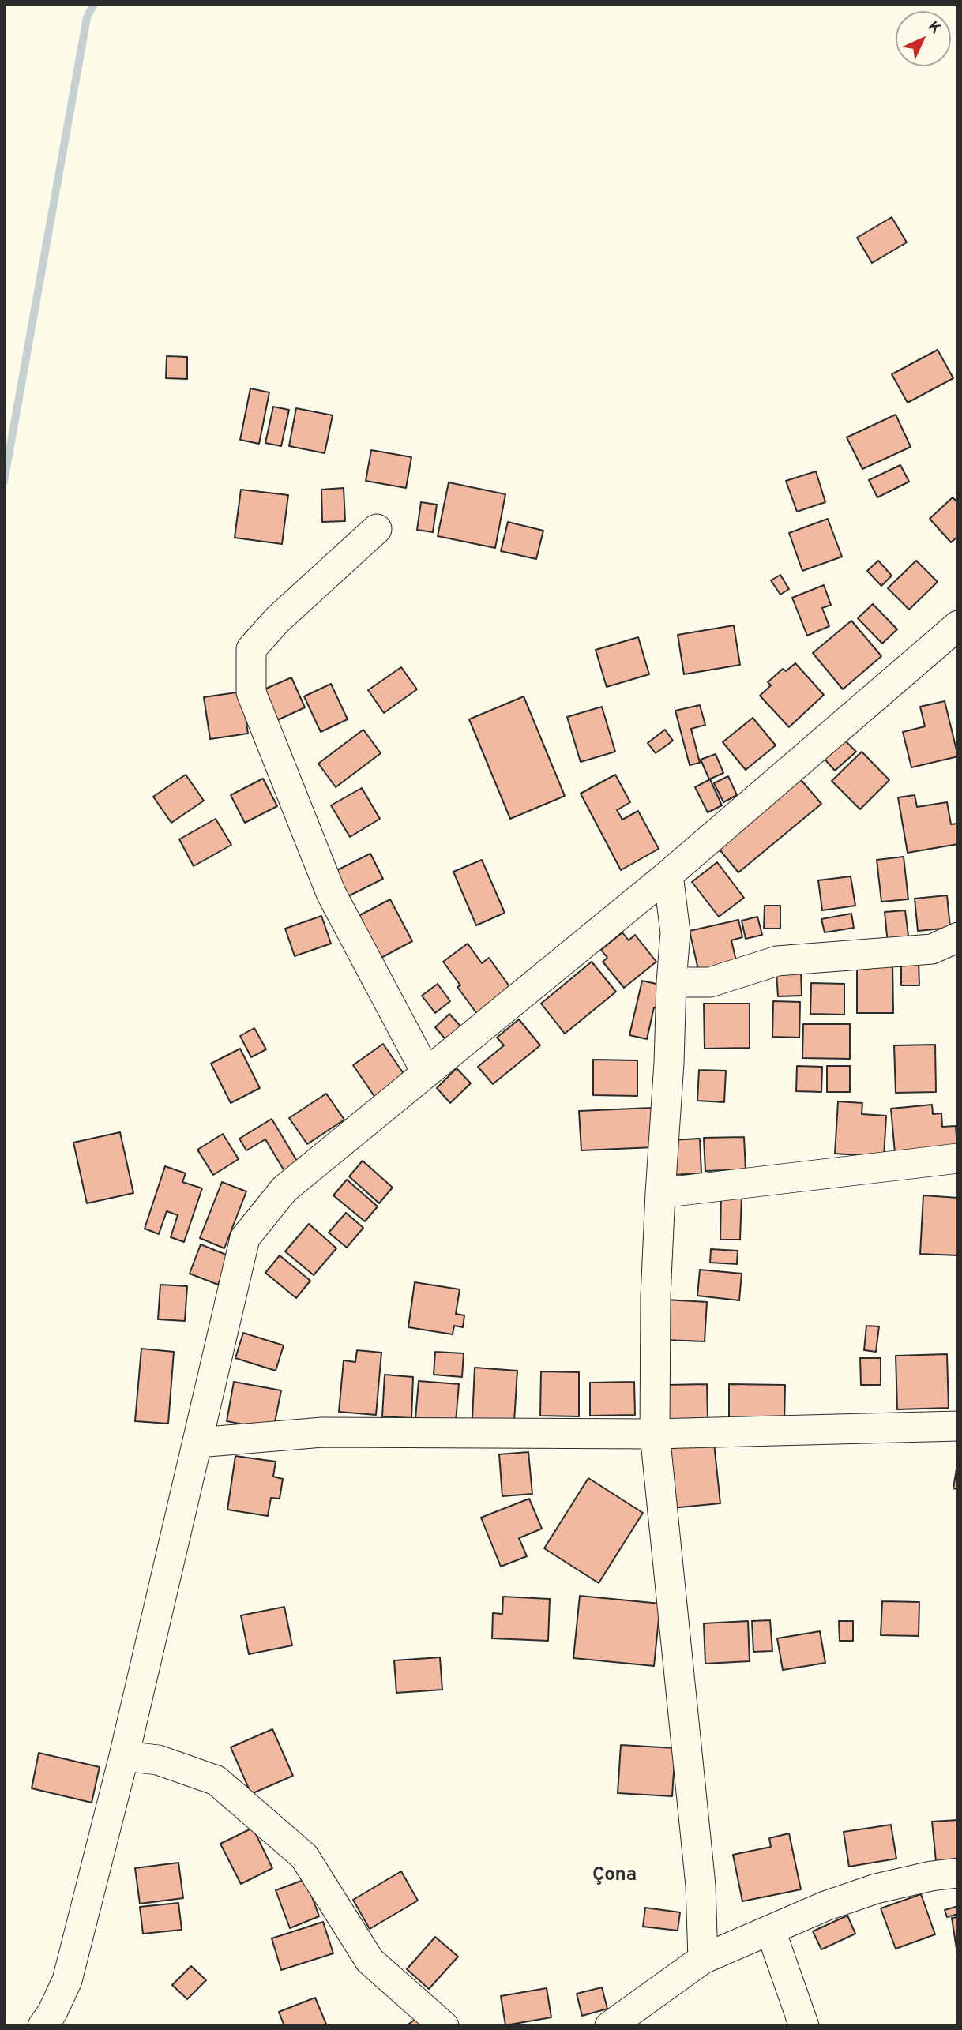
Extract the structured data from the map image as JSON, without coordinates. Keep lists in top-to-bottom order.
{
  "districts": ["Çona"],
  "north": "top right"
}
